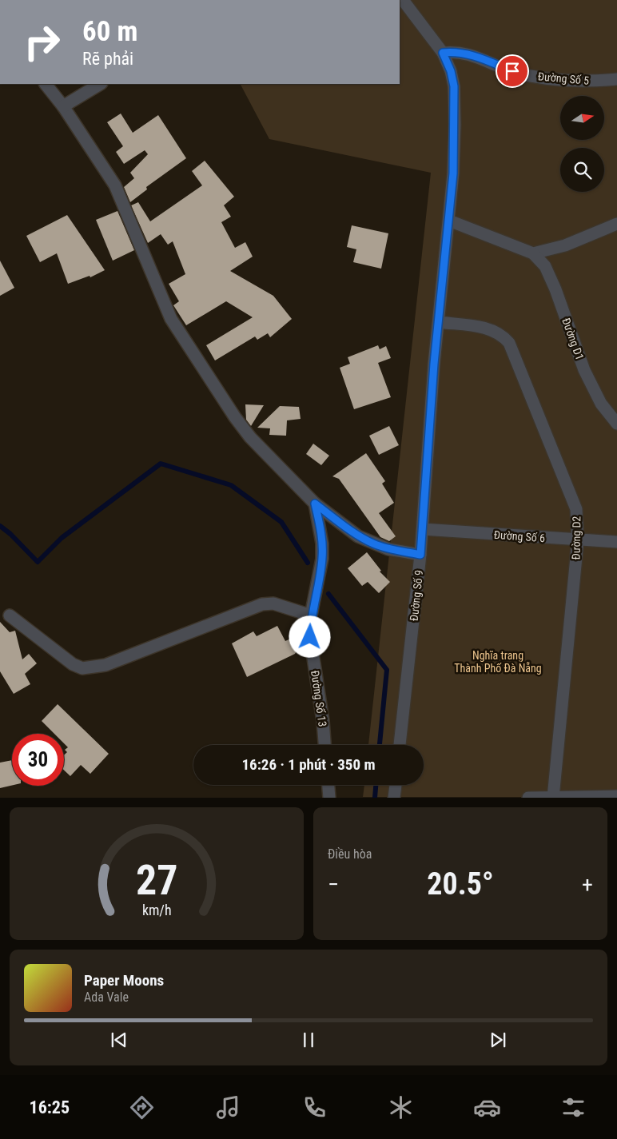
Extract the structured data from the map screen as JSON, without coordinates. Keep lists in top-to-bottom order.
{
  "streets": {
    "street": [
      "Đường Số 5",
      "Đường D1",
      "Đường Số 6",
      "Đường D2",
      "Đường Số 9",
      "Đường Số 13"
    ]
  },
  "crossings": [
    ["Đường Số 5", "Đường Số 9"],
    ["Đường D1", "Đường Số 9"],
    ["Đường Số 6", "Đường D2"],
    ["Đường Số 6", "Đường Số 9"],
    ["Đường D2", "Đường Số 9"]
  ],
  "parks": ["Nghĩa trang Thành Phố Đà Nẵng"],
  "north": "right",
  "page": {
    "turn": ["60 m", "Rẽ phải"],
    "limit": "30",
    "trip": "16:26 · 1 phút · 350 m",
    "tile": "Điều hòa",
    "heat": ["−", "20.5°", "+"],
    "song": ["Paper Moons", "Ada Vale"],
    "tabs": "16:25",
    "gauge": ["27", "km/h"]
  }
}
